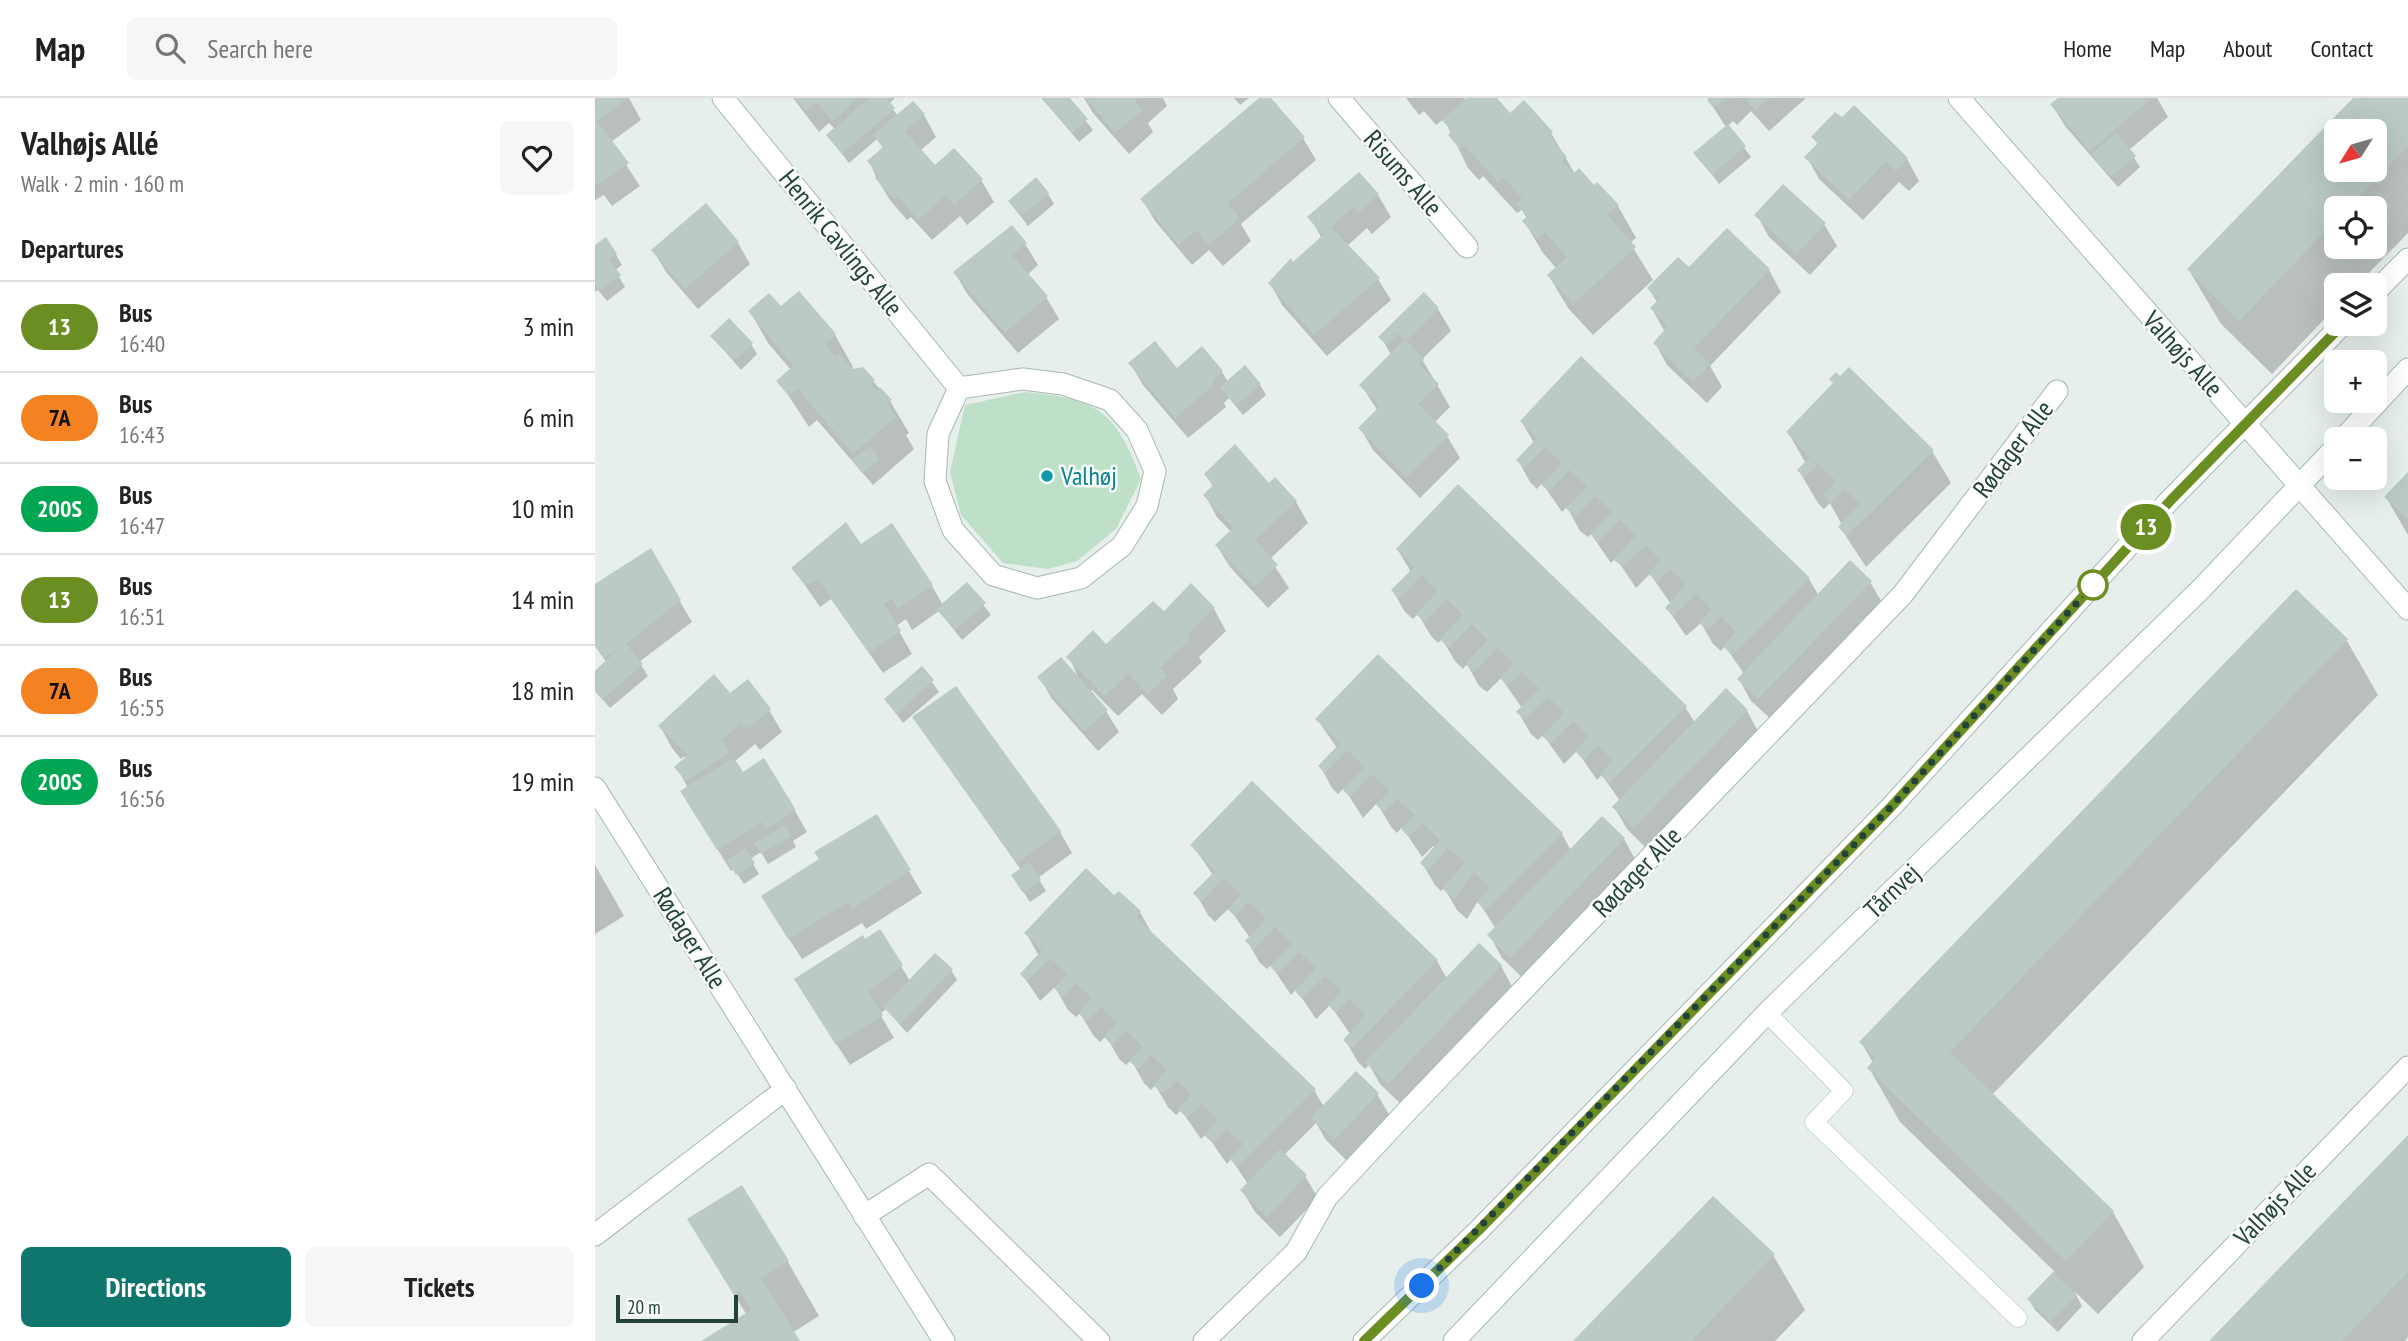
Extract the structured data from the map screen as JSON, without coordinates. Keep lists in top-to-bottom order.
{
  "streets": {
    "street": [
      "Risums Alle",
      "Henrik Cavlings Alle",
      "Valhøjs Alle",
      "Rødager Alle",
      "Tårnvej"
    ]
  },
  "crossings": [
    ["Valhøjs Alle", "Tårnvej"]
  ],
  "places": ["Valhøj"],
  "lines": ["bus line 13"],
  "scale_bar": "20 m",
  "north": "bottom left",
  "page": {
    "header": "Map",
    "search": "Search here",
    "nav": [
      "Home",
      "Map",
      "About",
      "Contact"
    ],
    "heading": [
      ["Valhøjs Allé", "Walk · 2 min · 160 m"],
      "Departures"
    ],
    "on_map": "13",
    "map_buttons": ["+", "−"],
    "list": [
      {
        "mark": "13",
        "name": "Bus",
        "note": "16:40",
        "value": "3 min"
      },
      {
        "mark": "7A",
        "name": "Bus",
        "note": "16:43",
        "value": "6 min"
      },
      {
        "mark": "200S",
        "name": "Bus",
        "note": "16:47",
        "value": "10 min"
      },
      {
        "mark": "13",
        "name": "Bus",
        "note": "16:51",
        "value": "14 min"
      },
      {
        "mark": "7A",
        "name": "Bus",
        "note": "16:55",
        "value": "18 min"
      },
      {
        "mark": "200S",
        "name": "Bus",
        "note": "16:56",
        "value": "19 min"
      }
    ],
    "buttons": ["Directions", "Tickets"],
    "scale": "20 m"
  }
}
